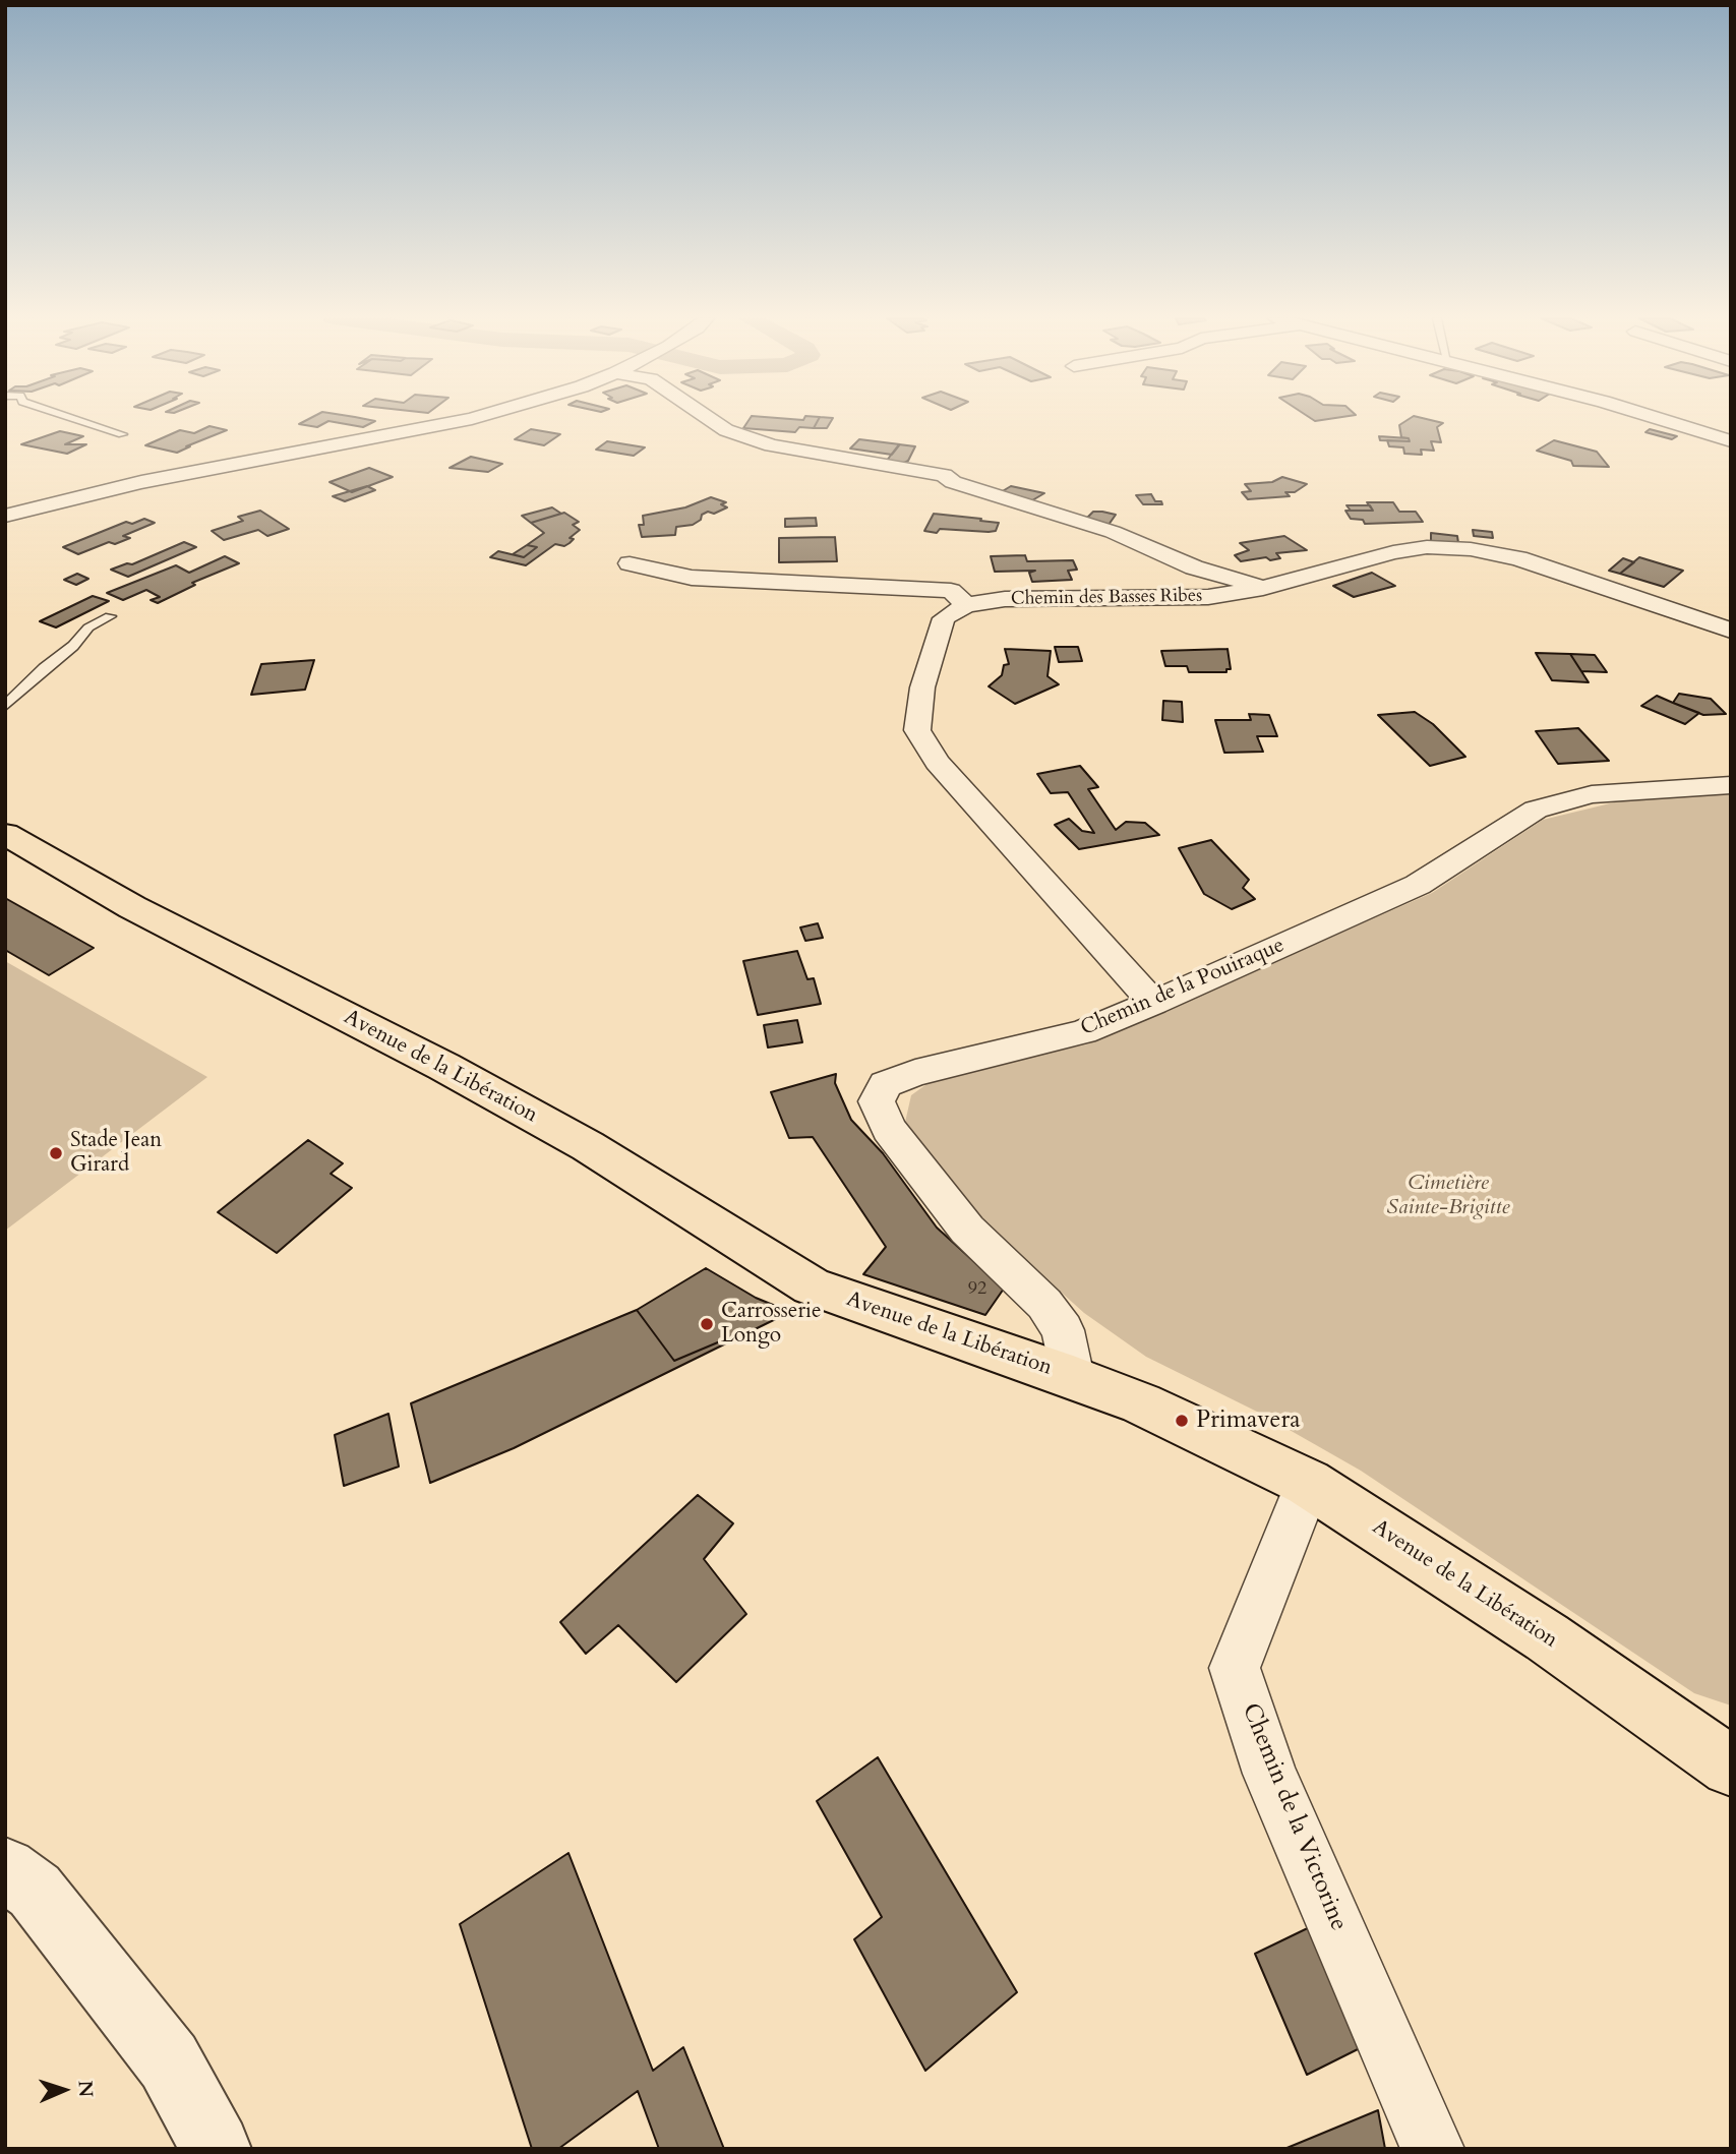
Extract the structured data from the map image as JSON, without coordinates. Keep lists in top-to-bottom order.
{
  "streets": {
    "main road": ["Avenue de la Libération"],
    "street": ["Chemin des Basses Ribes", "Chemin de la Pouiraque", "Chemin de la Victorine"]
  },
  "crossings": [
    ["Chemin de la Pouiraque", "Avenue de la Libération"],
    ["Avenue de la Libération", "Chemin de la Victorine"]
  ],
  "parks": ["Cimetière Sainte-Brigitte"],
  "places": ["Stade Jean Girard", "Carrosserie Longo", "Primavera"],
  "house_numbers": ["92"],
  "north": "right"
}
